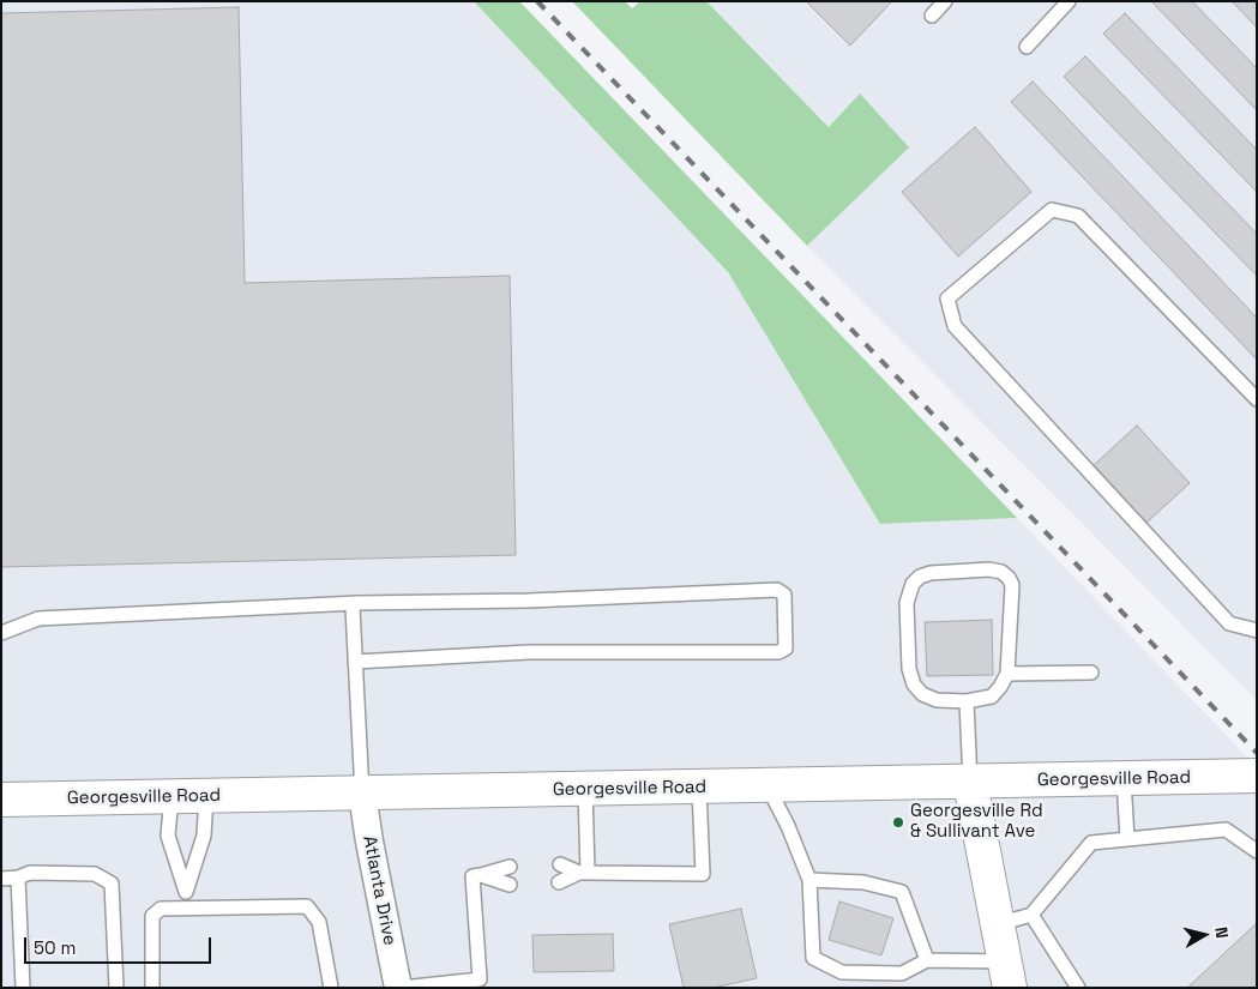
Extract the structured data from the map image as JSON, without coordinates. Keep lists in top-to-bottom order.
{
  "streets": {
    "main road": ["Georgesville Road"],
    "street": ["Atlanta Drive"]
  },
  "crossings": [
    ["Georgesville Road", "Atlanta Drive"]
  ],
  "places": ["Georgesville Rd & Sullivant Ave"],
  "scale_bar": "50 m",
  "north": "right"
}
